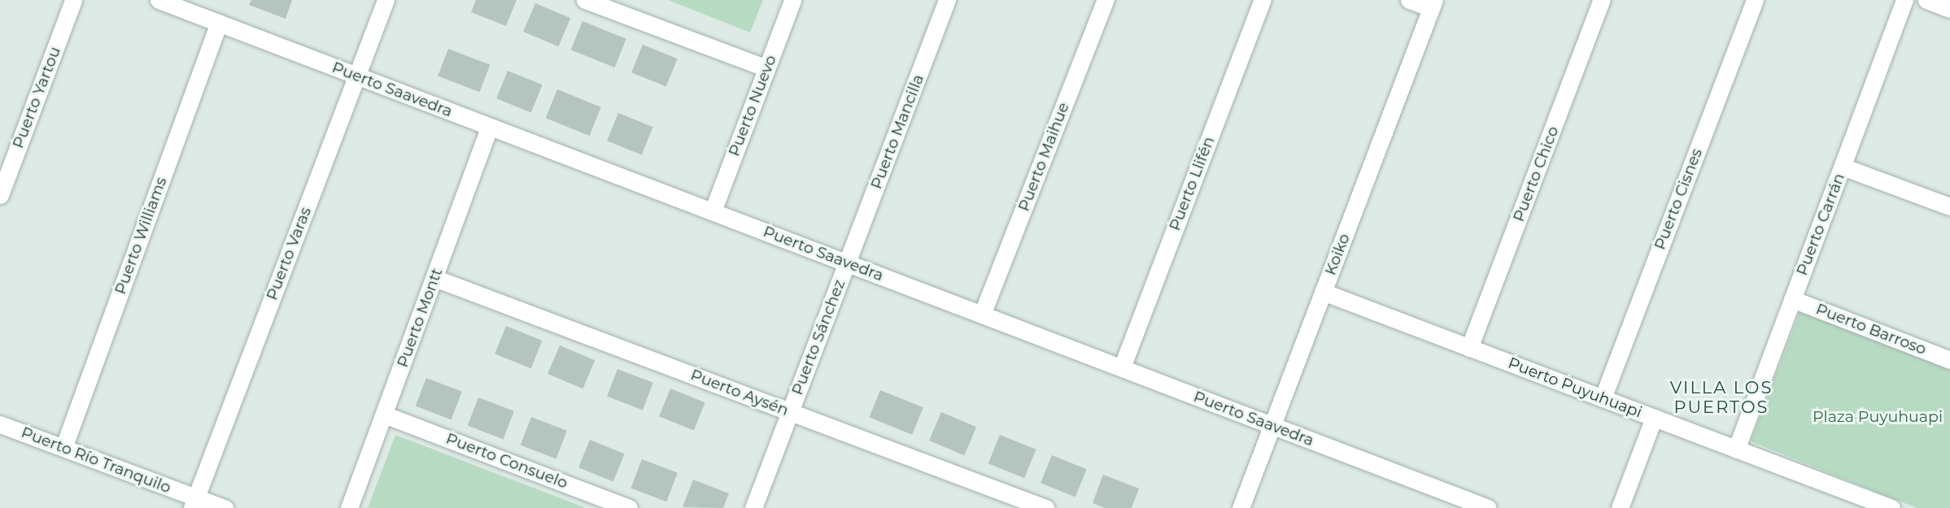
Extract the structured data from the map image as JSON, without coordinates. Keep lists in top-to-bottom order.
{
  "streets": {
    "street": [
      "Puerto Saavedra",
      "Puerto Yartou",
      "Puerto Nuevo",
      "Puerto Mancilla",
      "Puerto Maihue",
      "Puerto Chico",
      "Puerto Llifén",
      "Puerto Cisnes",
      "Puerto Carrán",
      "Puerto Williams",
      "Puerto Varas",
      "Koiko",
      "Puerto Montt",
      "Puerto Barroso",
      "Puerto Sánchez",
      "Puerto Puyuhuapi",
      "Puerto Aysén",
      "Puerto Río Tranquilo",
      "Puerto Consuelo"
    ]
  },
  "crossings": [
    ["Puerto Saavedra", "Puerto Nuevo"],
    ["Puerto Saavedra", "Puerto Mancilla"],
    ["Puerto Saavedra", "Puerto Maihue"],
    ["Puerto Saavedra", "Puerto Llifén"],
    ["Puerto Saavedra", "Puerto Williams"],
    ["Puerto Saavedra", "Puerto Varas"],
    ["Puerto Saavedra", "Koiko"],
    ["Puerto Saavedra", "Puerto Montt"],
    ["Puerto Saavedra", "Puerto Sánchez"],
    ["Puerto Mancilla", "Puerto Sánchez"],
    ["Puerto Chico", "Puerto Puyuhuapi"],
    ["Puerto Cisnes", "Puerto Puyuhuapi"],
    ["Puerto Carrán", "Puerto Barroso"],
    ["Puerto Carrán", "Puerto Puyuhuapi"],
    ["Puerto Williams", "Puerto Río Tranquilo"],
    ["Puerto Varas", "Puerto Río Tranquilo"],
    ["Koiko", "Puerto Puyuhuapi"],
    ["Puerto Montt", "Puerto Aysén"],
    ["Puerto Montt", "Puerto Consuelo"],
    ["Puerto Sánchez", "Puerto Aysén"]
  ],
  "districts": ["VILLA LOS PUERTOS"],
  "parks": ["Plaza Puyuhuapi"]
}
